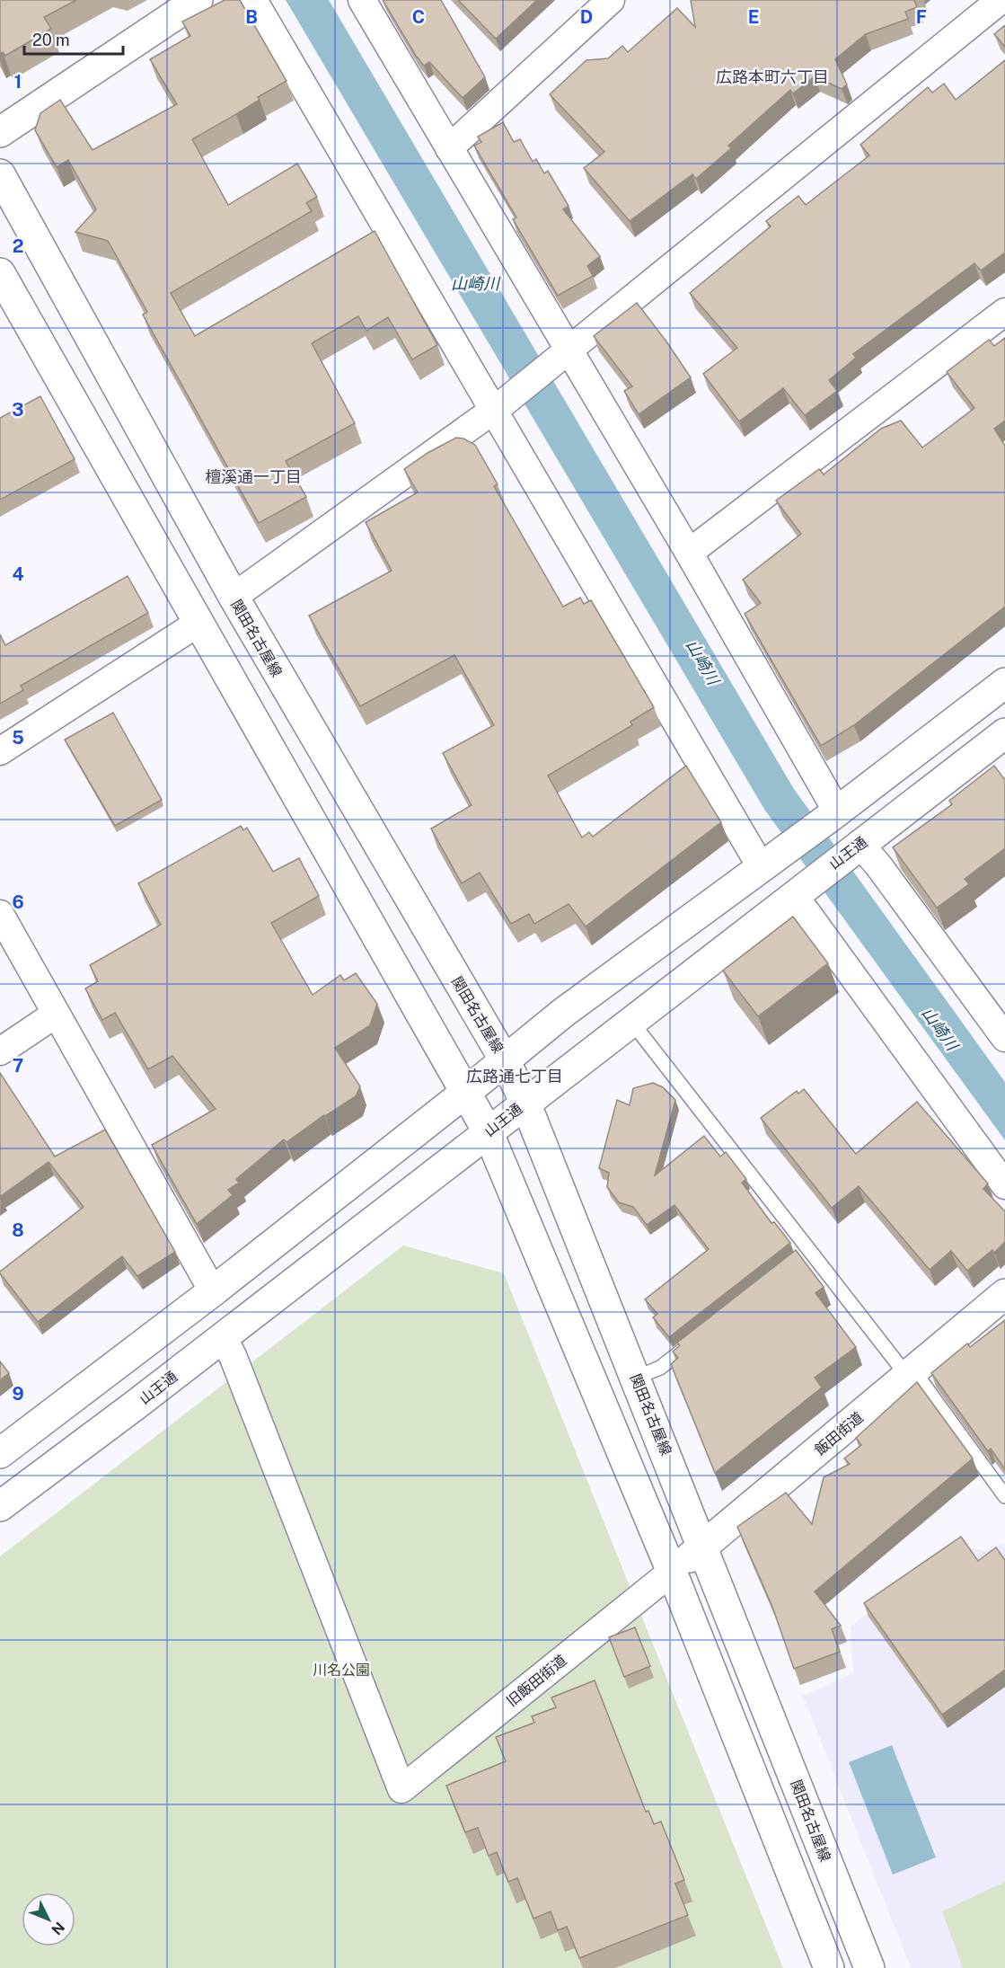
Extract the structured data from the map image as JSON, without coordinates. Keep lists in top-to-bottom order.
{
  "streets": {
    "main road": ["関田名古屋線", "山王通", "飯田街道"],
    "street": ["旧飯田街道"]
  },
  "crossings": [
    ["関田名古屋線", "山王通"],
    ["関田名古屋線", "飯田街道"],
    ["山王通", "旧飯田街道"],
    ["飯田街道", "旧飯田街道"]
  ],
  "districts": ["広路本町六丁目", "檀溪通一丁目", "広路通七丁目"],
  "water": ["山崎川"],
  "parks": ["川名公園"],
  "scale_bar": "20 m",
  "north": "bottom right",
  "grid": {
    "columns": [
      "B",
      "C",
      "D",
      "E",
      "F"
    ],
    "rows": [
      "1",
      "2",
      "3",
      "4",
      "5",
      "6",
      "7",
      "8",
      "9"
    ]
  }
}
